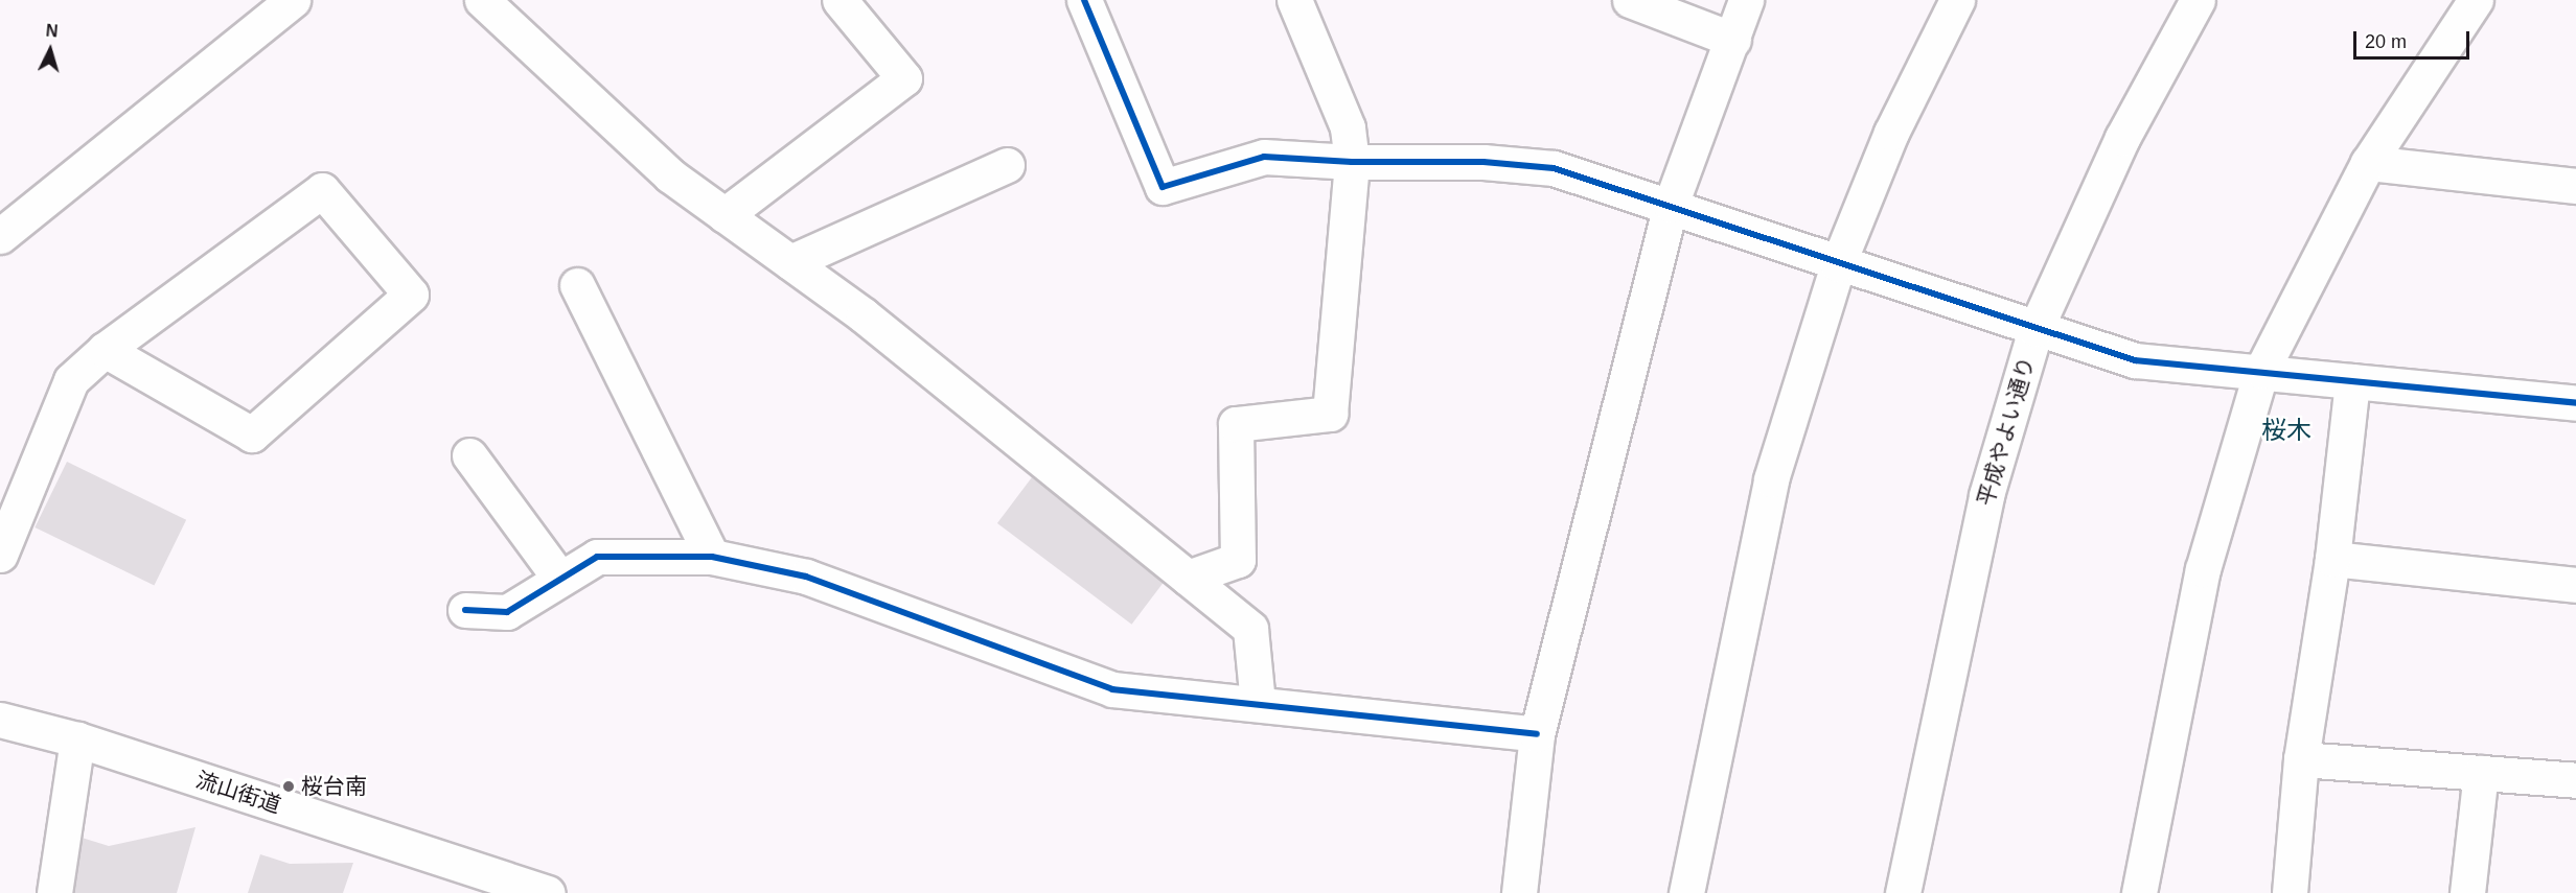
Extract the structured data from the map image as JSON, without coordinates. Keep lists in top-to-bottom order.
{
  "streets": {
    "street": ["平成やよい通り", "流山街道"]
  },
  "districts": ["桜木"],
  "places": ["桜台南"],
  "scale_bar": "20 m",
  "north": "top"
}
